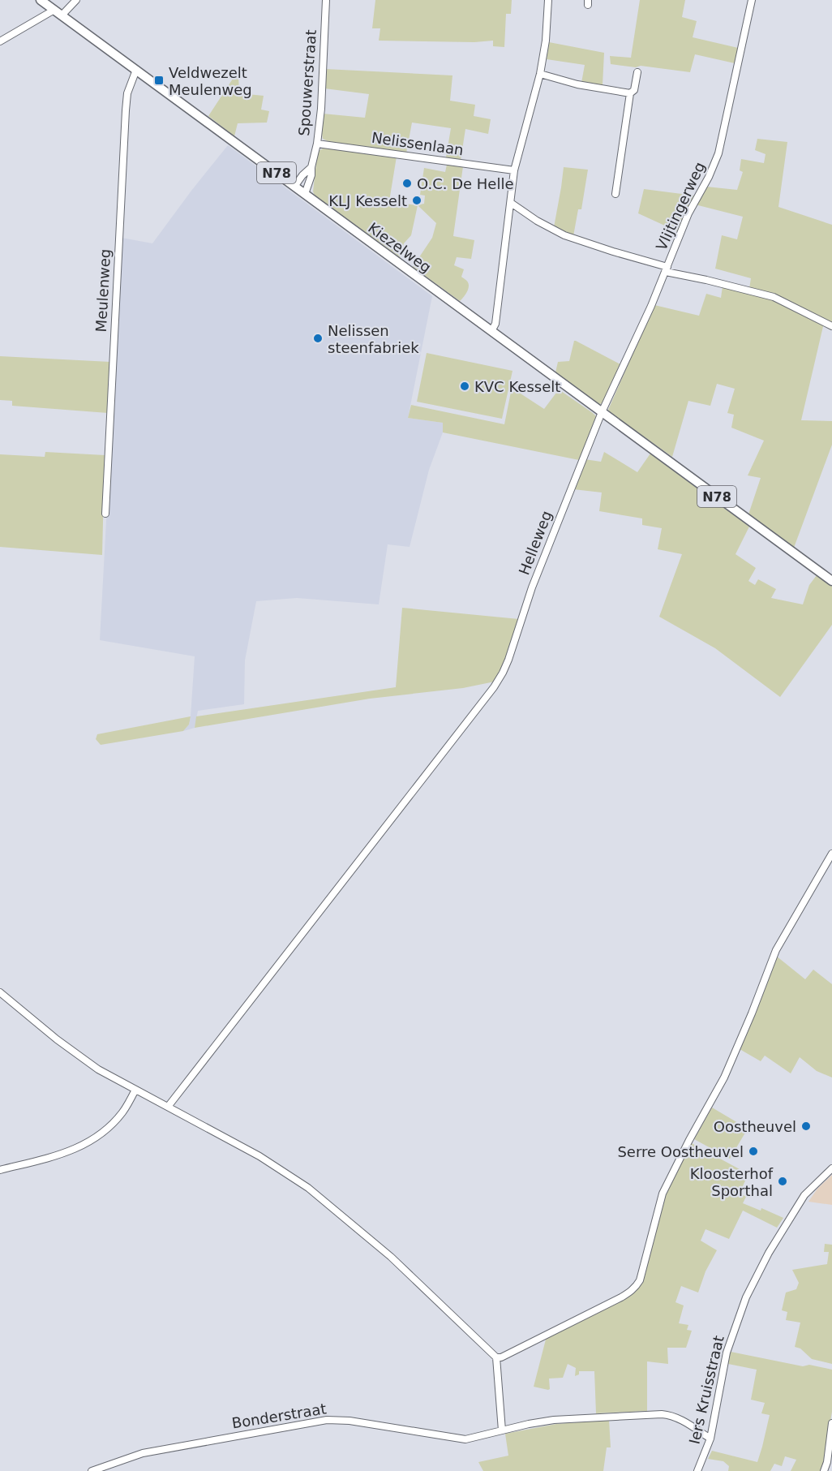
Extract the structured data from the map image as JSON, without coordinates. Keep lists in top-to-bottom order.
{
  "streets": {
    "main road": ["N78", "Kiezelweg"],
    "street": [
      "Spouwerstraat",
      "Nelissenlaan",
      "Vlijtingerweg",
      "Meulenweg",
      "Helleweg",
      "Iers Kruisstraat",
      "Bonderstraat"
    ]
  },
  "crossings": [
    ["Spouwerstraat", "Nelissenlaan"],
    ["Spouwerstraat", "Kiezelweg"],
    ["N78", "Vlijtingerweg"],
    ["N78", "Kiezelweg"],
    ["N78", "Helleweg"],
    ["Vlijtingerweg", "Kiezelweg"],
    ["Vlijtingerweg", "Helleweg"],
    ["Kiezelweg", "Meulenweg"],
    ["Kiezelweg", "Helleweg"],
    ["Iers Kruisstraat", "Bonderstraat"]
  ],
  "places": {
    "transit": ["Veldwezelt Meulenweg"],
    "other": [
      "O.C. De Helle",
      "KLJ Kesselt",
      "Nelissen steenfabriek",
      "KVC Kesselt",
      "Oostheuvel",
      "Serre Oostheuvel",
      "Kloosterhof Sporthal"
    ]
  }
}
